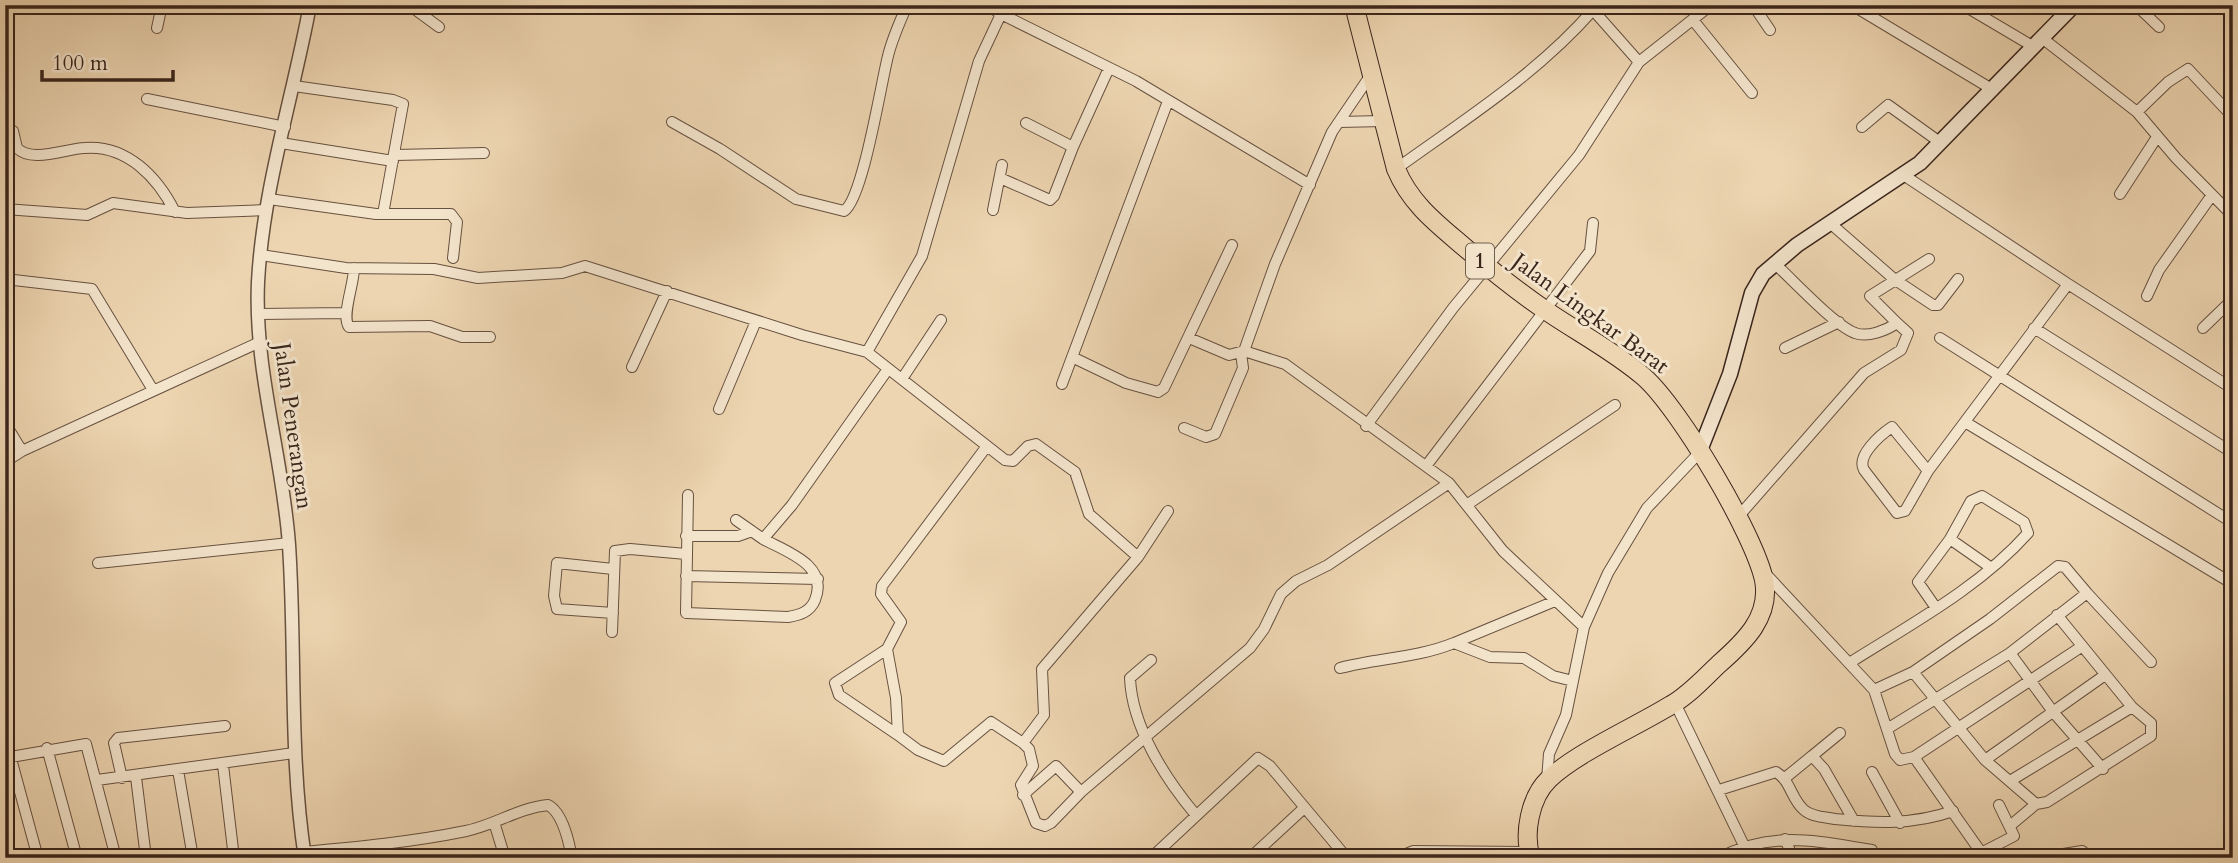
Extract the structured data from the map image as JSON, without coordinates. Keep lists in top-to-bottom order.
{
  "streets": {
    "highway": ["1", "Jalan Lingkar Barat"],
    "street": ["Jalan Penerangan"]
  },
  "scale_bar": "100 m"
}
